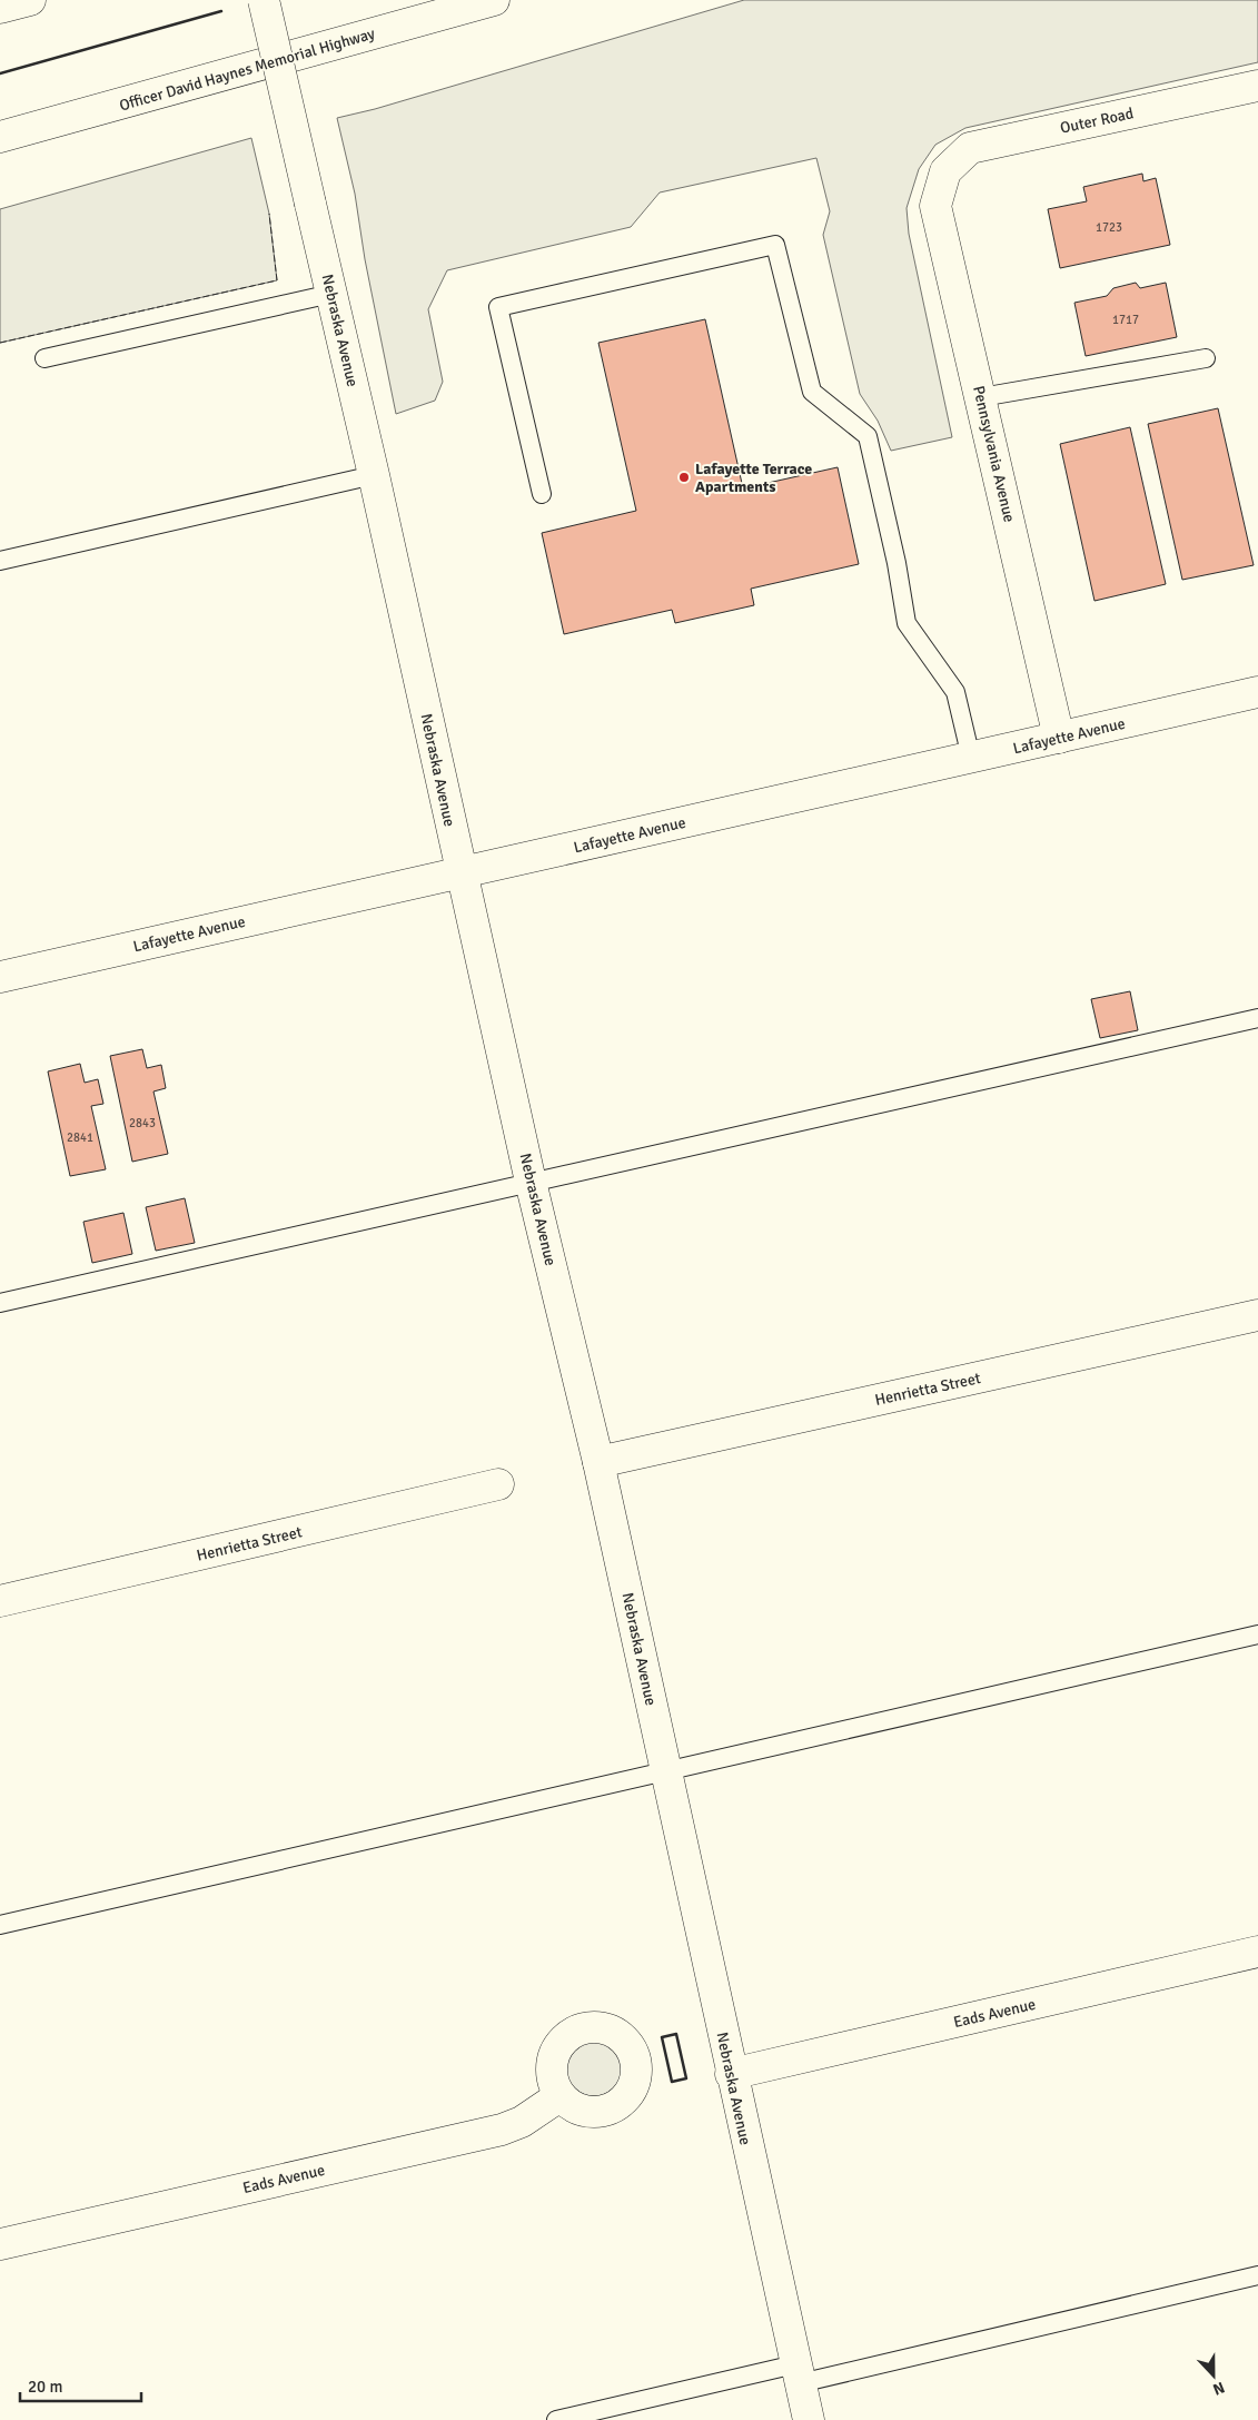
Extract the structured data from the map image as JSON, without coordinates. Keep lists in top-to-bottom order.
{
  "streets": {
    "main road": [
      "Officer David Haynes Memorial Highway",
      "Outer Road",
      "Nebraska Avenue",
      "Pennsylvania Avenue",
      "Lafayette Avenue",
      "Henrietta Street",
      "Eads Avenue"
    ]
  },
  "crossings": [
    ["Outer Road", "Pennsylvania Avenue"],
    ["Nebraska Avenue", "Lafayette Avenue"],
    ["Nebraska Avenue", "Henrietta Street"],
    ["Nebraska Avenue", "Eads Avenue"],
    ["Pennsylvania Avenue", "Lafayette Avenue"]
  ],
  "places": ["Lafayette Terrace Apartments"],
  "house_numbers": [
    "1723",
    "1717",
    "2843",
    "2841"
  ],
  "scale_bar": "20 m",
  "north": "bottom"
}
